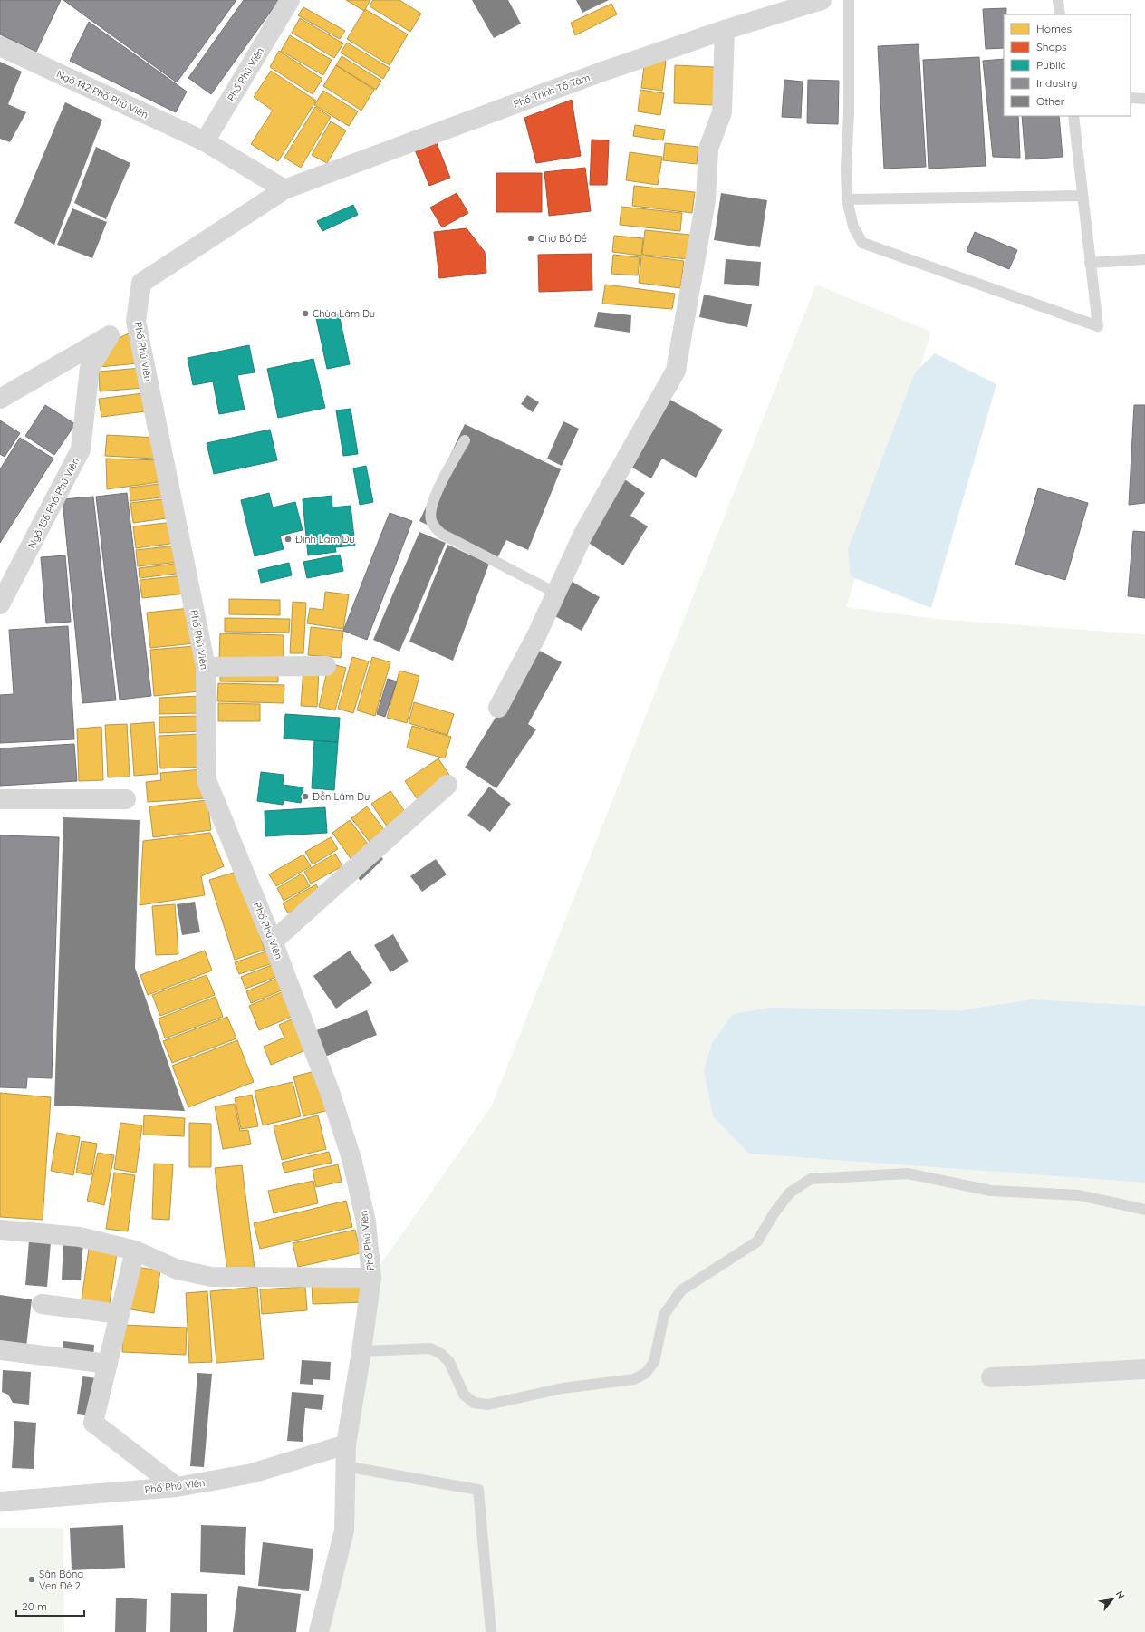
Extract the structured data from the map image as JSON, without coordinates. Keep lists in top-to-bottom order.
{
  "streets": {
    "street": [
      "Phố Phú Viên",
      "Phố Trịnh Tố Tâm",
      "Ngõ 142 Phố Phú Viên",
      "Ngõ 156 Phố Phú Viên"
    ]
  },
  "crossings": [
    ["Phố Phú Viên", "Phố Trịnh Tố Tâm"],
    ["Phố Phú Viên", "Ngõ 142 Phố Phú Viên"]
  ],
  "places": [
    "Chợ Bồ Đề",
    "Chùa Lâm Du",
    "Đình Lâm Du",
    "Đền Lâm Du",
    "Sân Bóng Ven Đê 2"
  ],
  "legend": [
    "Homes",
    "Shops",
    "Public",
    "Industry",
    "Other"
  ],
  "scale_bar": "20 m",
  "north": "top right"
}
